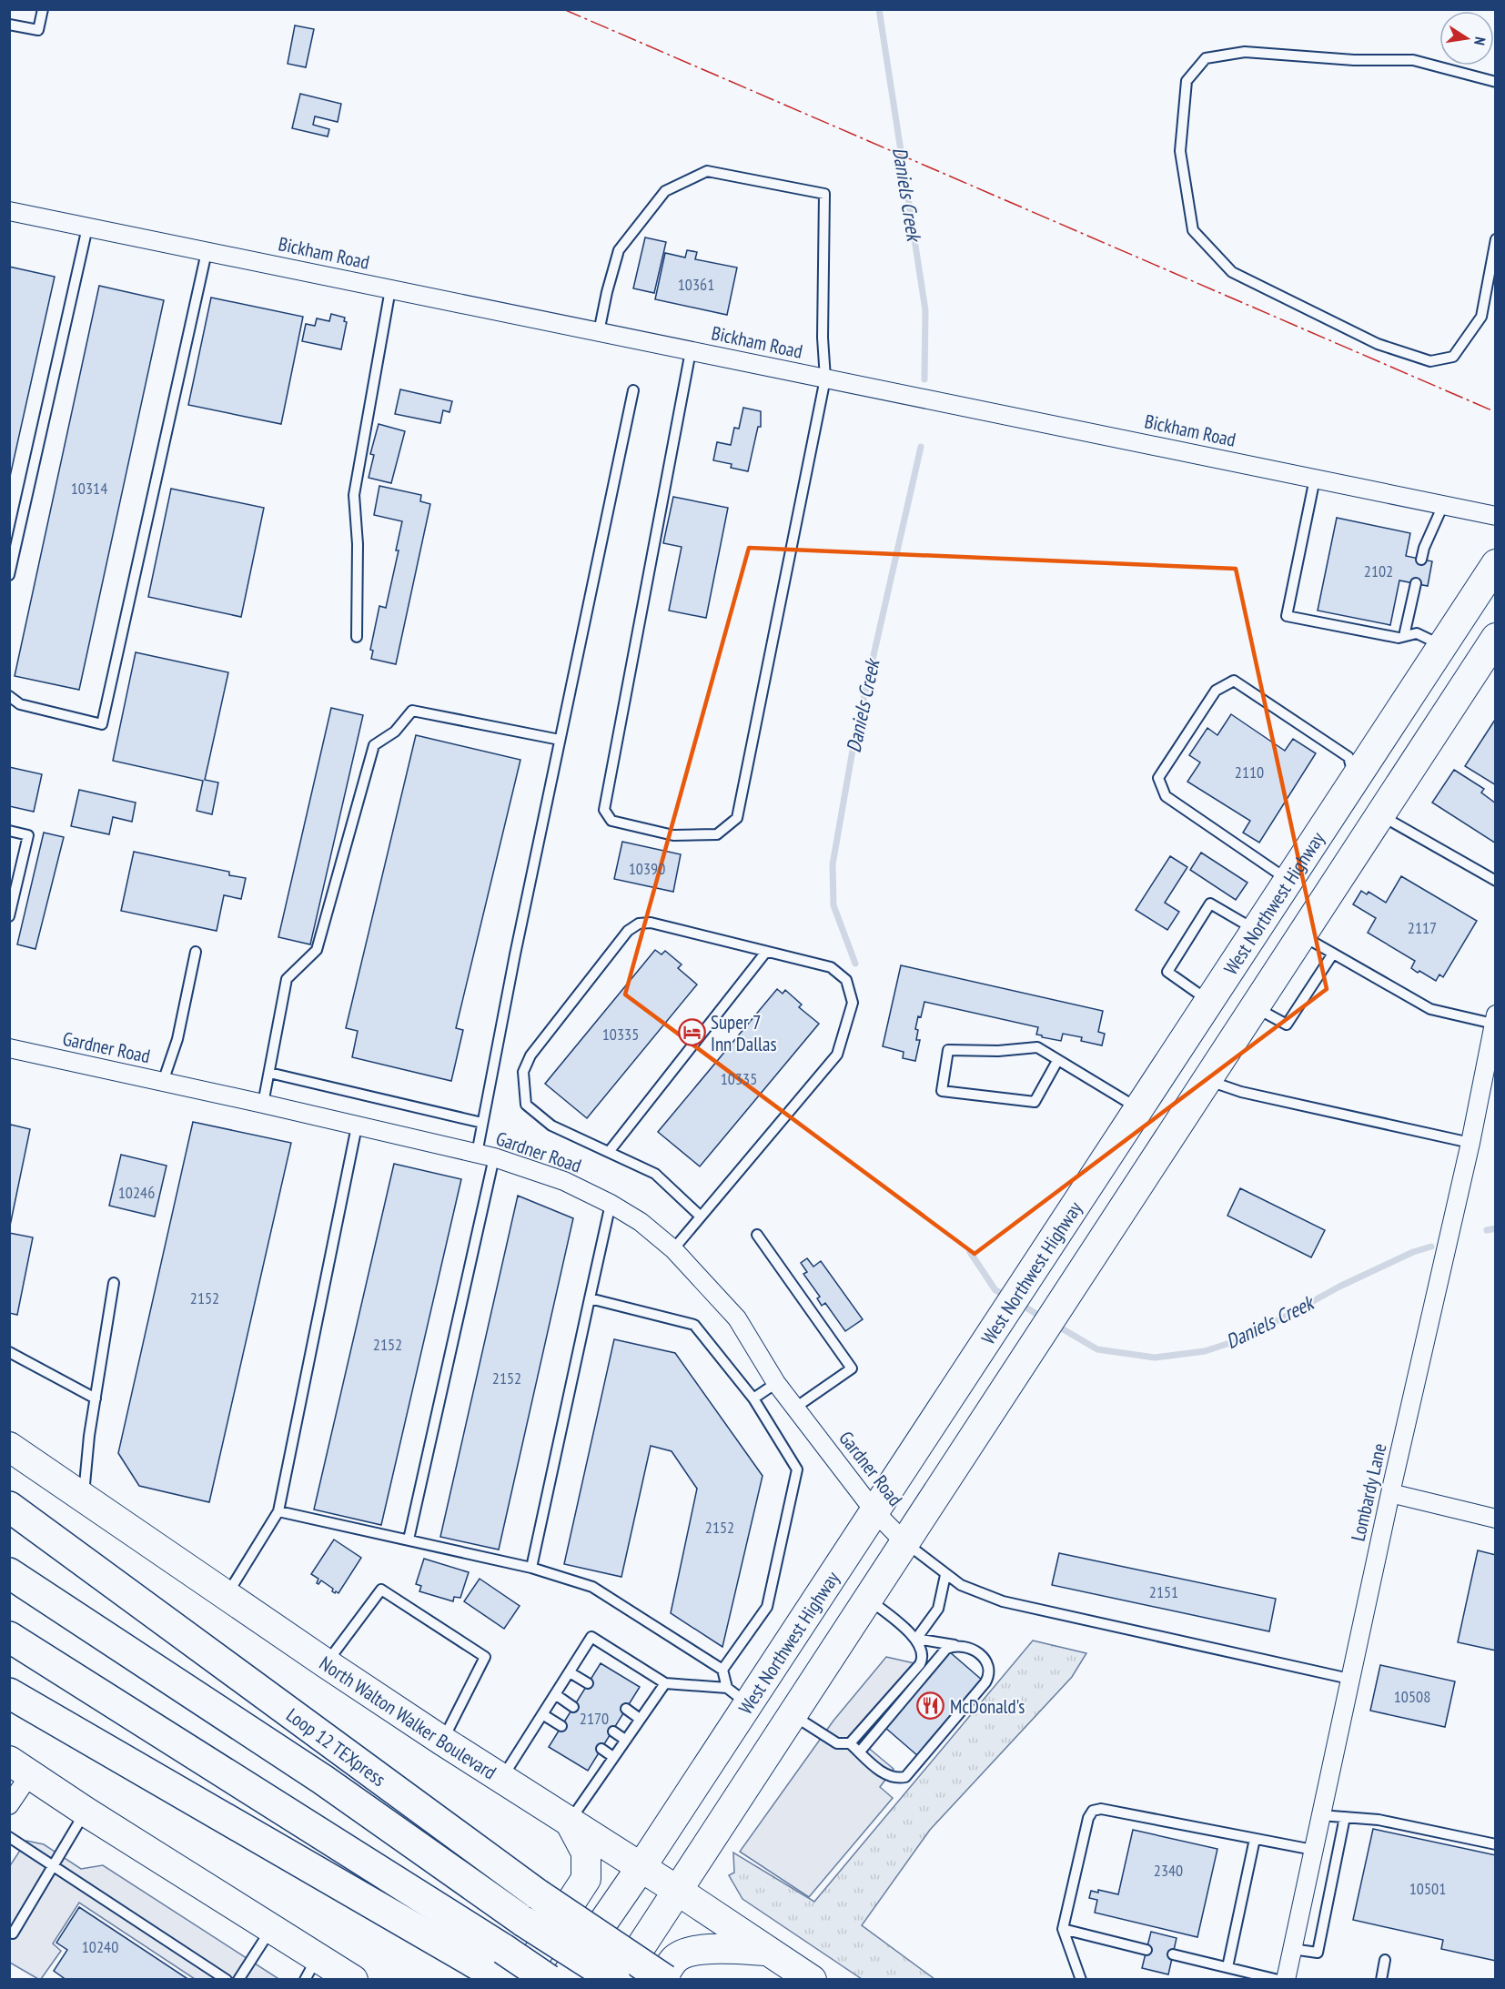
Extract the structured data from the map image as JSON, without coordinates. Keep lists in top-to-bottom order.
{
  "streets": {
    "highway": ["Loop 12 TEXpress"],
    "main road": ["West Northwest Highway", "North Walton Walker Boulevard"],
    "street": ["Bickham Road", "Gardner Road", "Lombardy Lane"]
  },
  "crossings": [
    ["West Northwest Highway", "Gardner Road"],
    ["West Northwest Highway", "North Walton Walker Boulevard"]
  ],
  "water": ["Daniels Creek"],
  "places": {
    "hotel": ["Super 7 Inn Dallas"],
    "restaurant": ["McDonald's"]
  },
  "house_numbers": [
    "10361",
    "10314",
    "2102",
    "2110",
    "10390",
    "2117",
    "10335",
    "10335",
    "10246",
    "2152",
    "2152",
    "2152",
    "2152",
    "2151",
    "10508",
    "2170",
    "2340",
    "10501",
    "10240"
  ],
  "north": "right"
}
